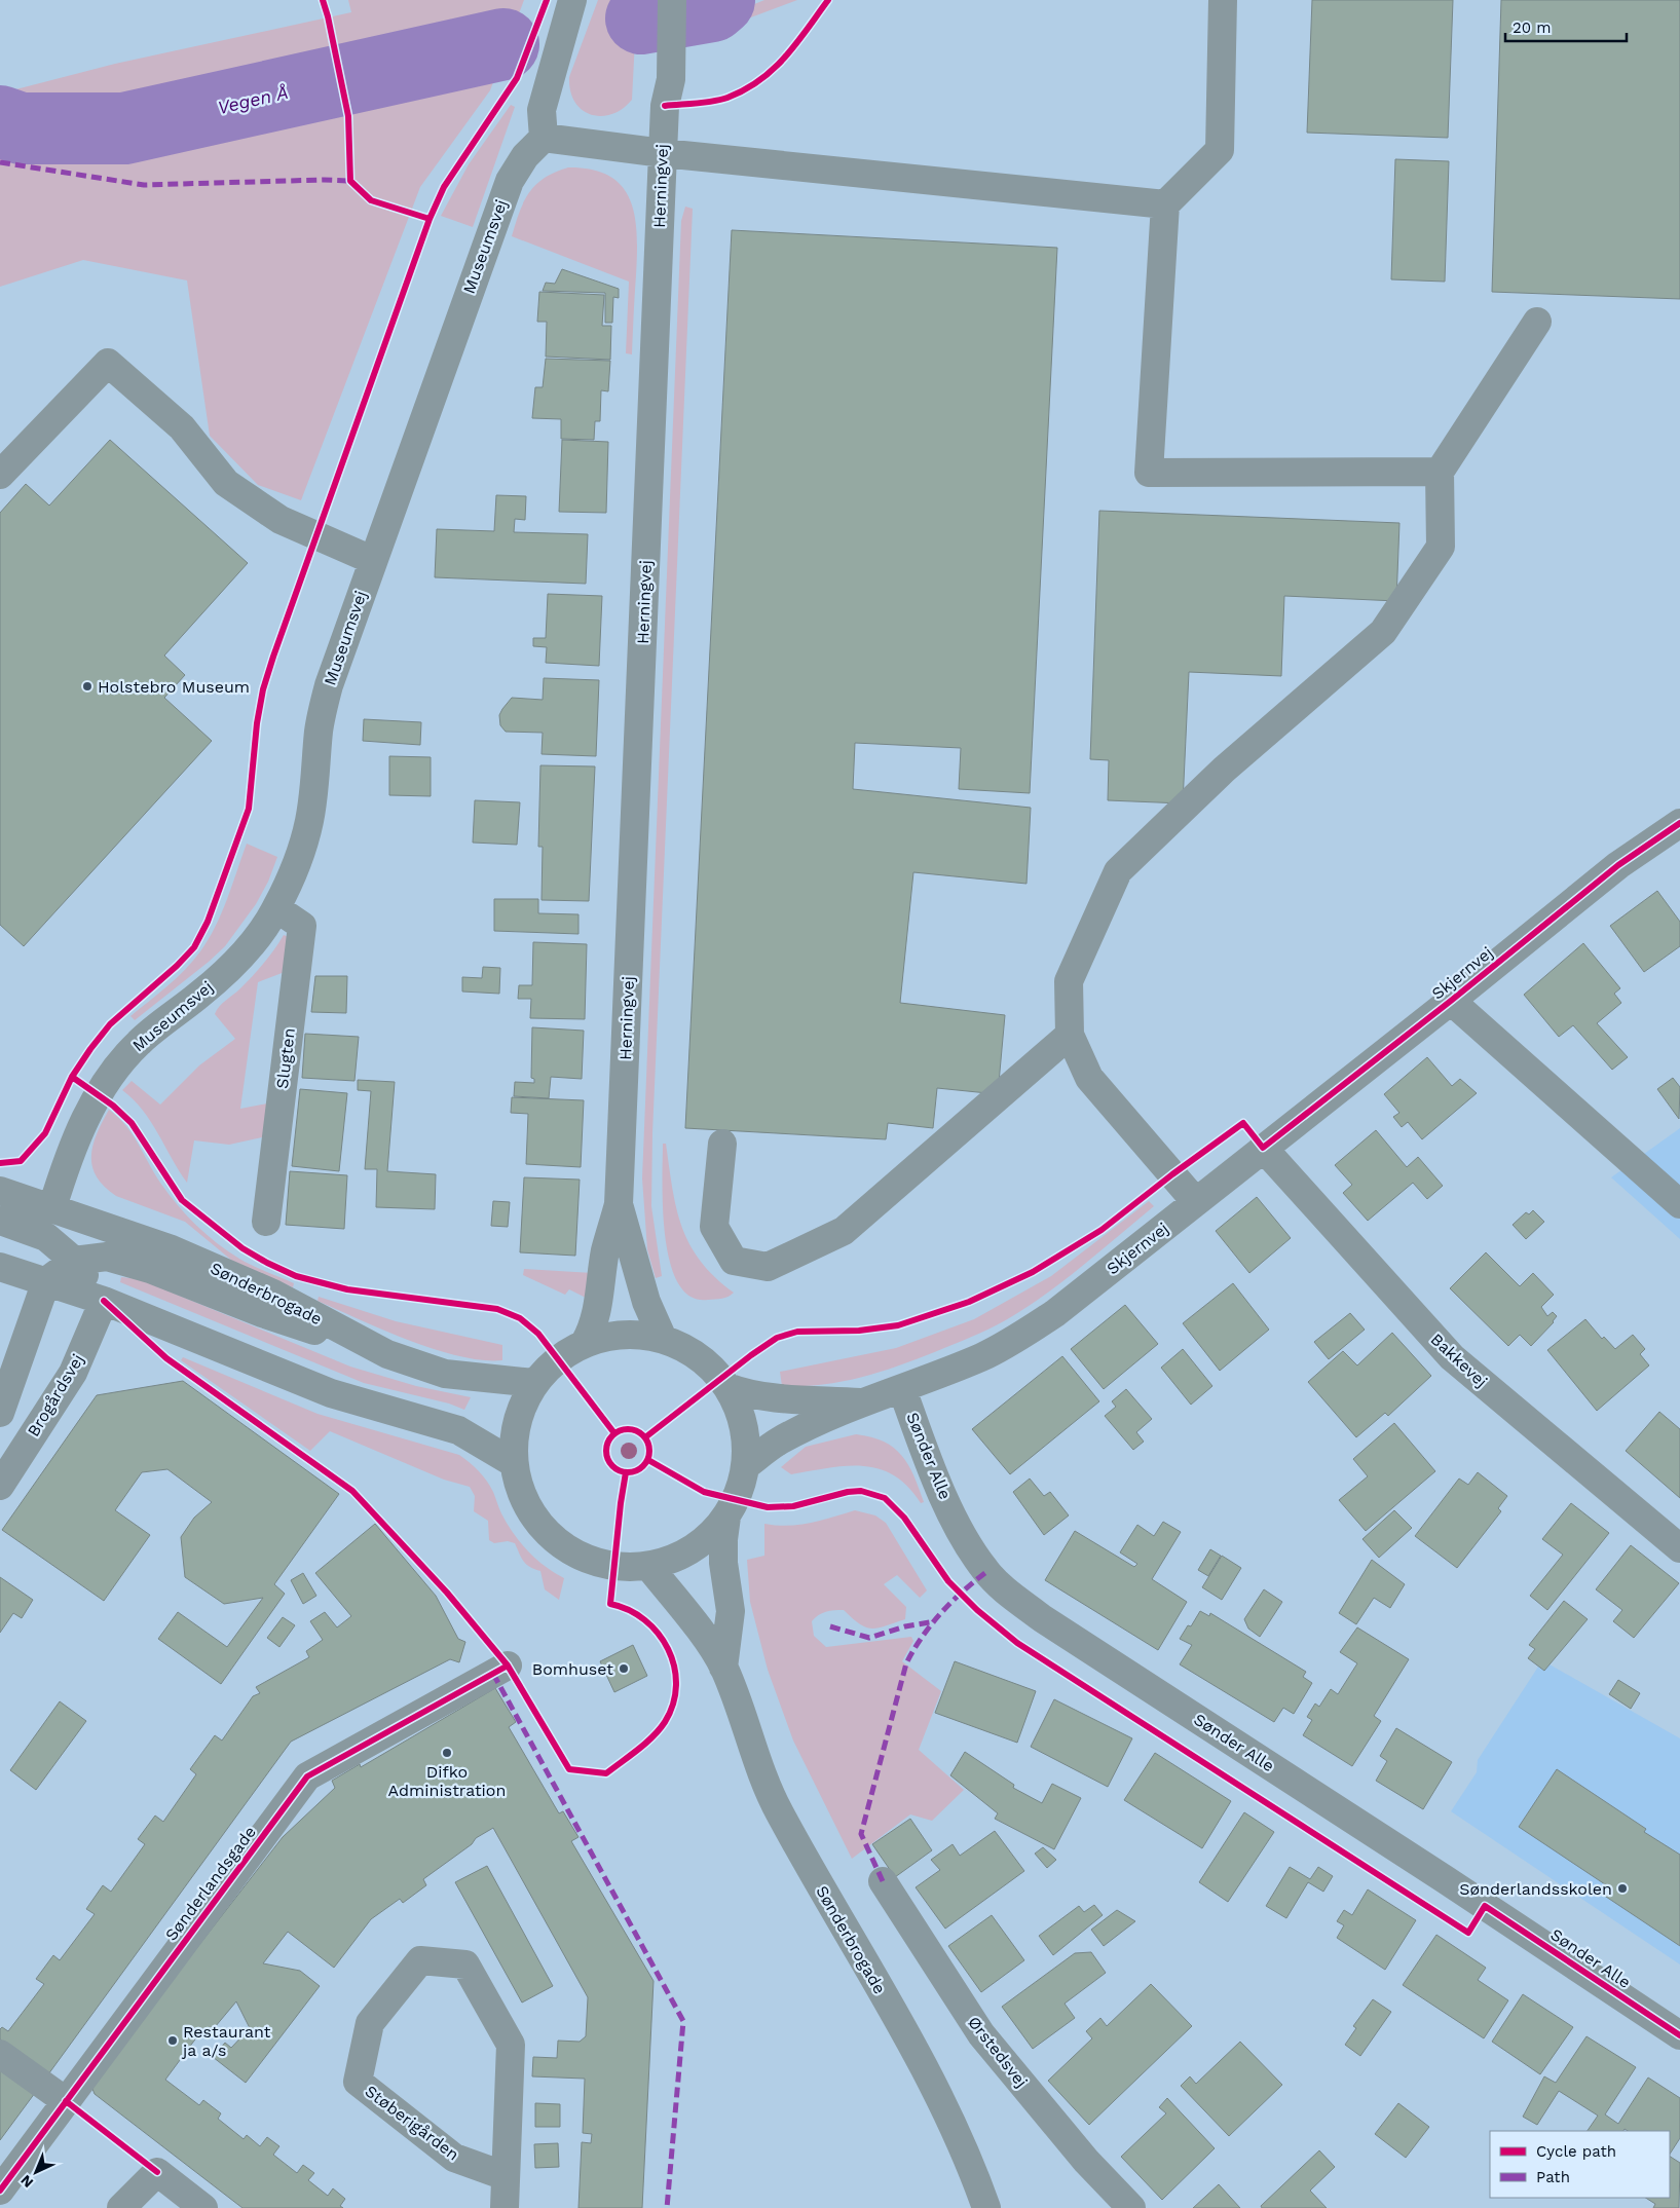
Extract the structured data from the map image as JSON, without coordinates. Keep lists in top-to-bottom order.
{
  "streets": {
    "street": [
      "Herningvej",
      "Museumsvej",
      "Skjernvej",
      "Slugten",
      "Sønderbrogade",
      "Bakkevej",
      "Brogårdsvej",
      "Sønder Alle",
      "Sønderlandsgade",
      "Ørstedsvej",
      "Støberigården"
    ]
  },
  "crossings": [
    ["Museumsvej", "Slugten"],
    ["Museumsvej", "Sønderbrogade"],
    ["Skjernvej", "Bakkevej"],
    ["Skjernvej", "Sønder Alle"]
  ],
  "water": ["Vegen Å"],
  "places": [
    "Holstebro Museum",
    "Bomhuset",
    "Difko Administration",
    "Sønderlandsskolen",
    "Restaurant ja a/s"
  ],
  "legend": ["Cycle path", "Path"],
  "scale_bar": "20 m",
  "north": "bottom left"
}
